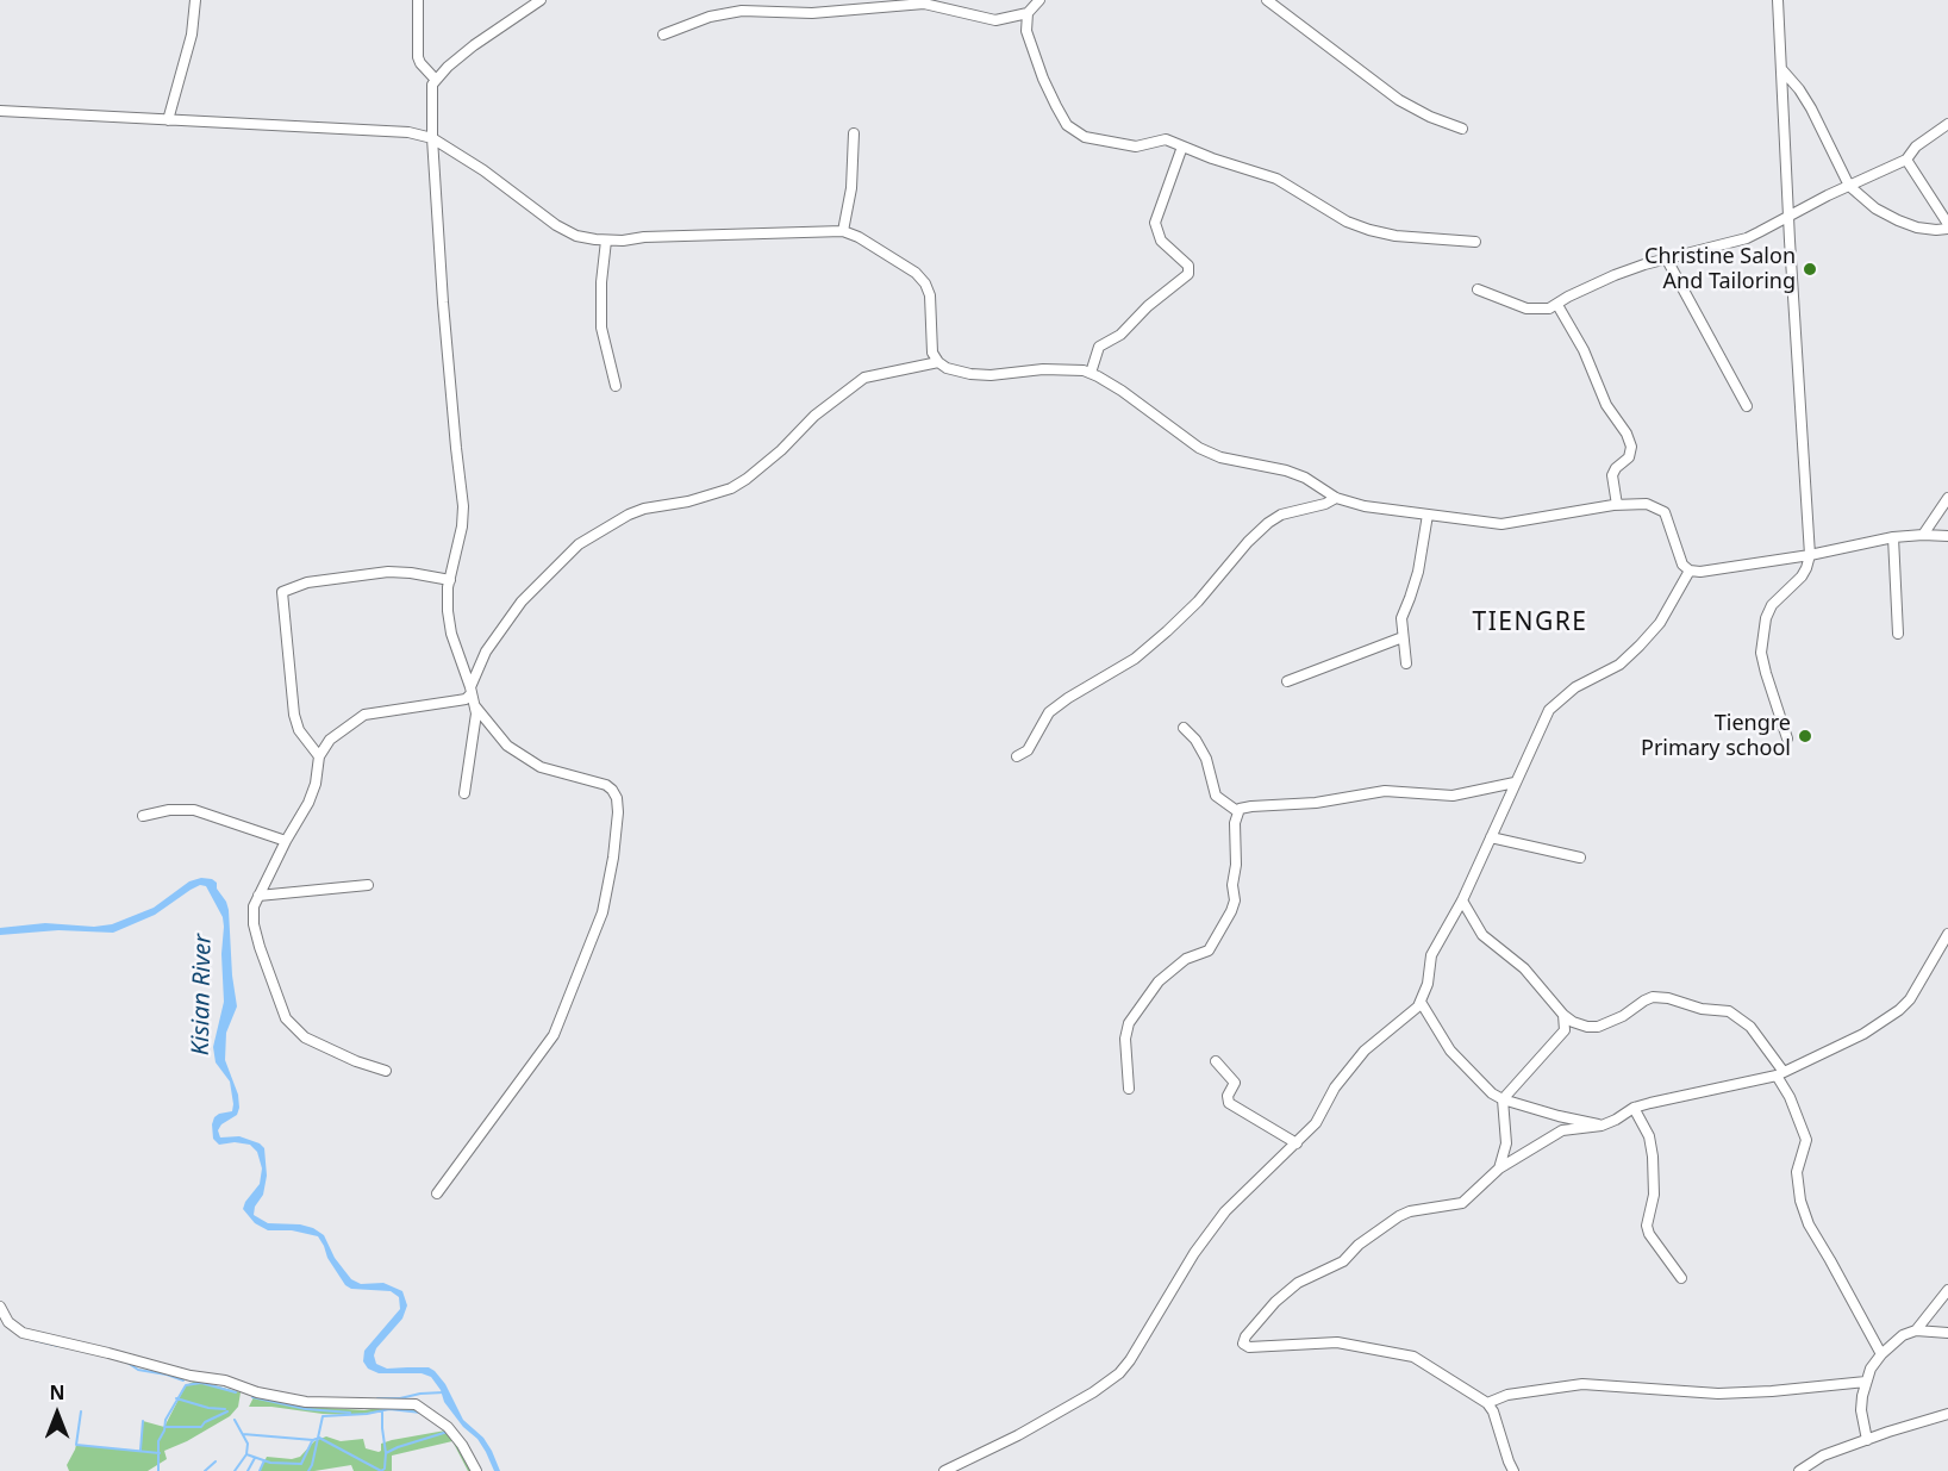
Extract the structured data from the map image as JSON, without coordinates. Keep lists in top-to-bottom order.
{
  "districts": ["TIENGRE"],
  "water": ["Kisian River"],
  "places": ["Christine Salon And Tailoring", "Tiengre Primary school"],
  "north": "top"
}
